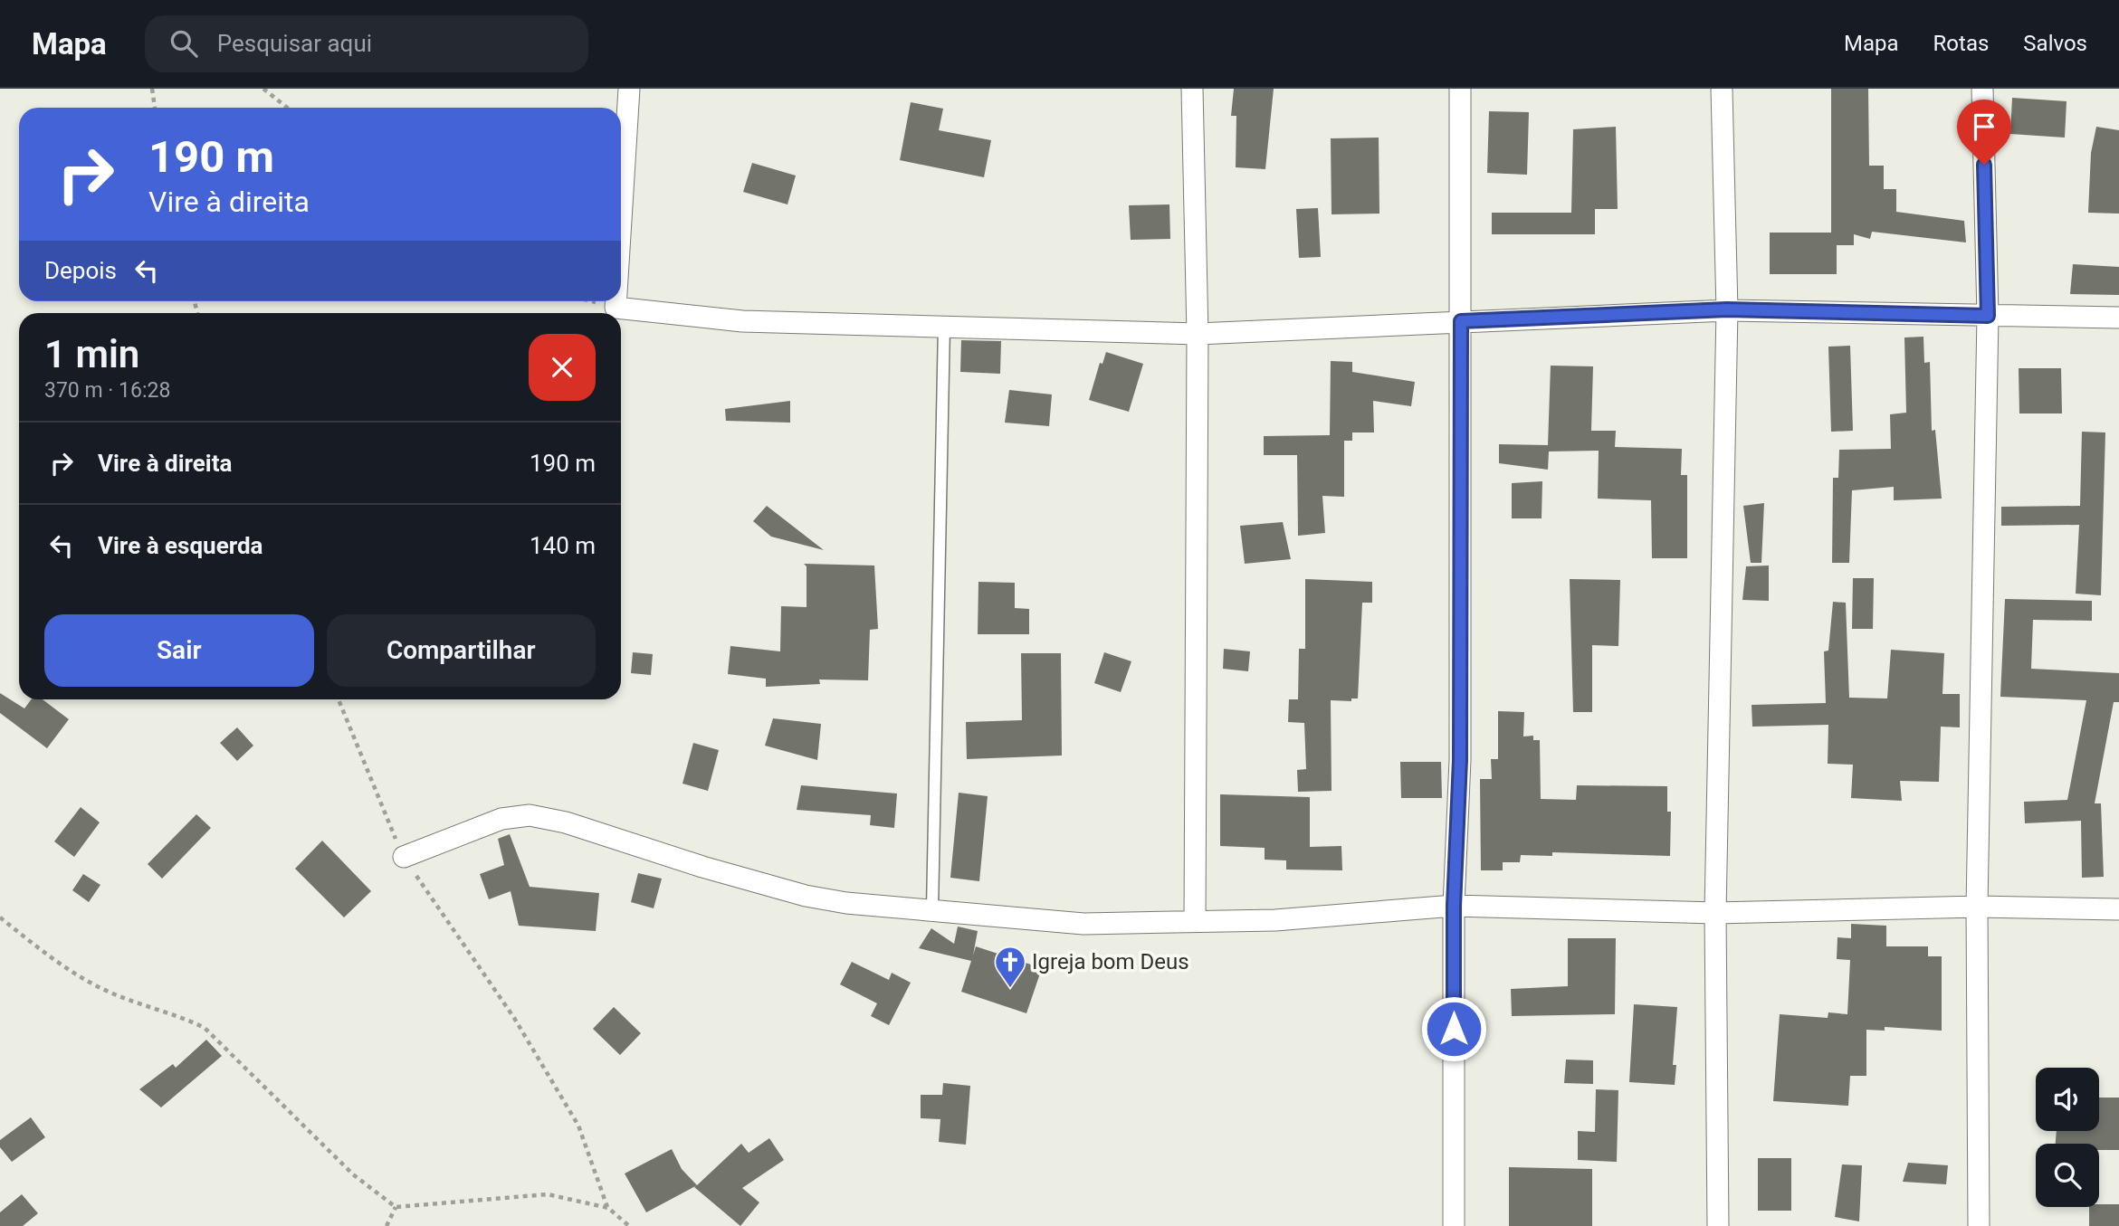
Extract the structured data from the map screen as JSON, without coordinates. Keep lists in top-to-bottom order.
{
  "places": {
    "church": ["Igreja bom Deus"]
  },
  "page": {
    "header": "Mapa",
    "search": "Pesquisar aqui",
    "nav": ["Mapa", "Rotas", "Salvos"],
    "turn": ["190 m", "Vire à direita"],
    "then": "Depois",
    "heading": ["1 min", "370 m · 16:28"],
    "list": [
      {
        "name": "Vire à direita",
        "value": "190 m"
      },
      {
        "name": "Vire à esquerda",
        "value": "140 m"
      }
    ],
    "buttons": ["Sair", "Compartilhar"]
  }
}
